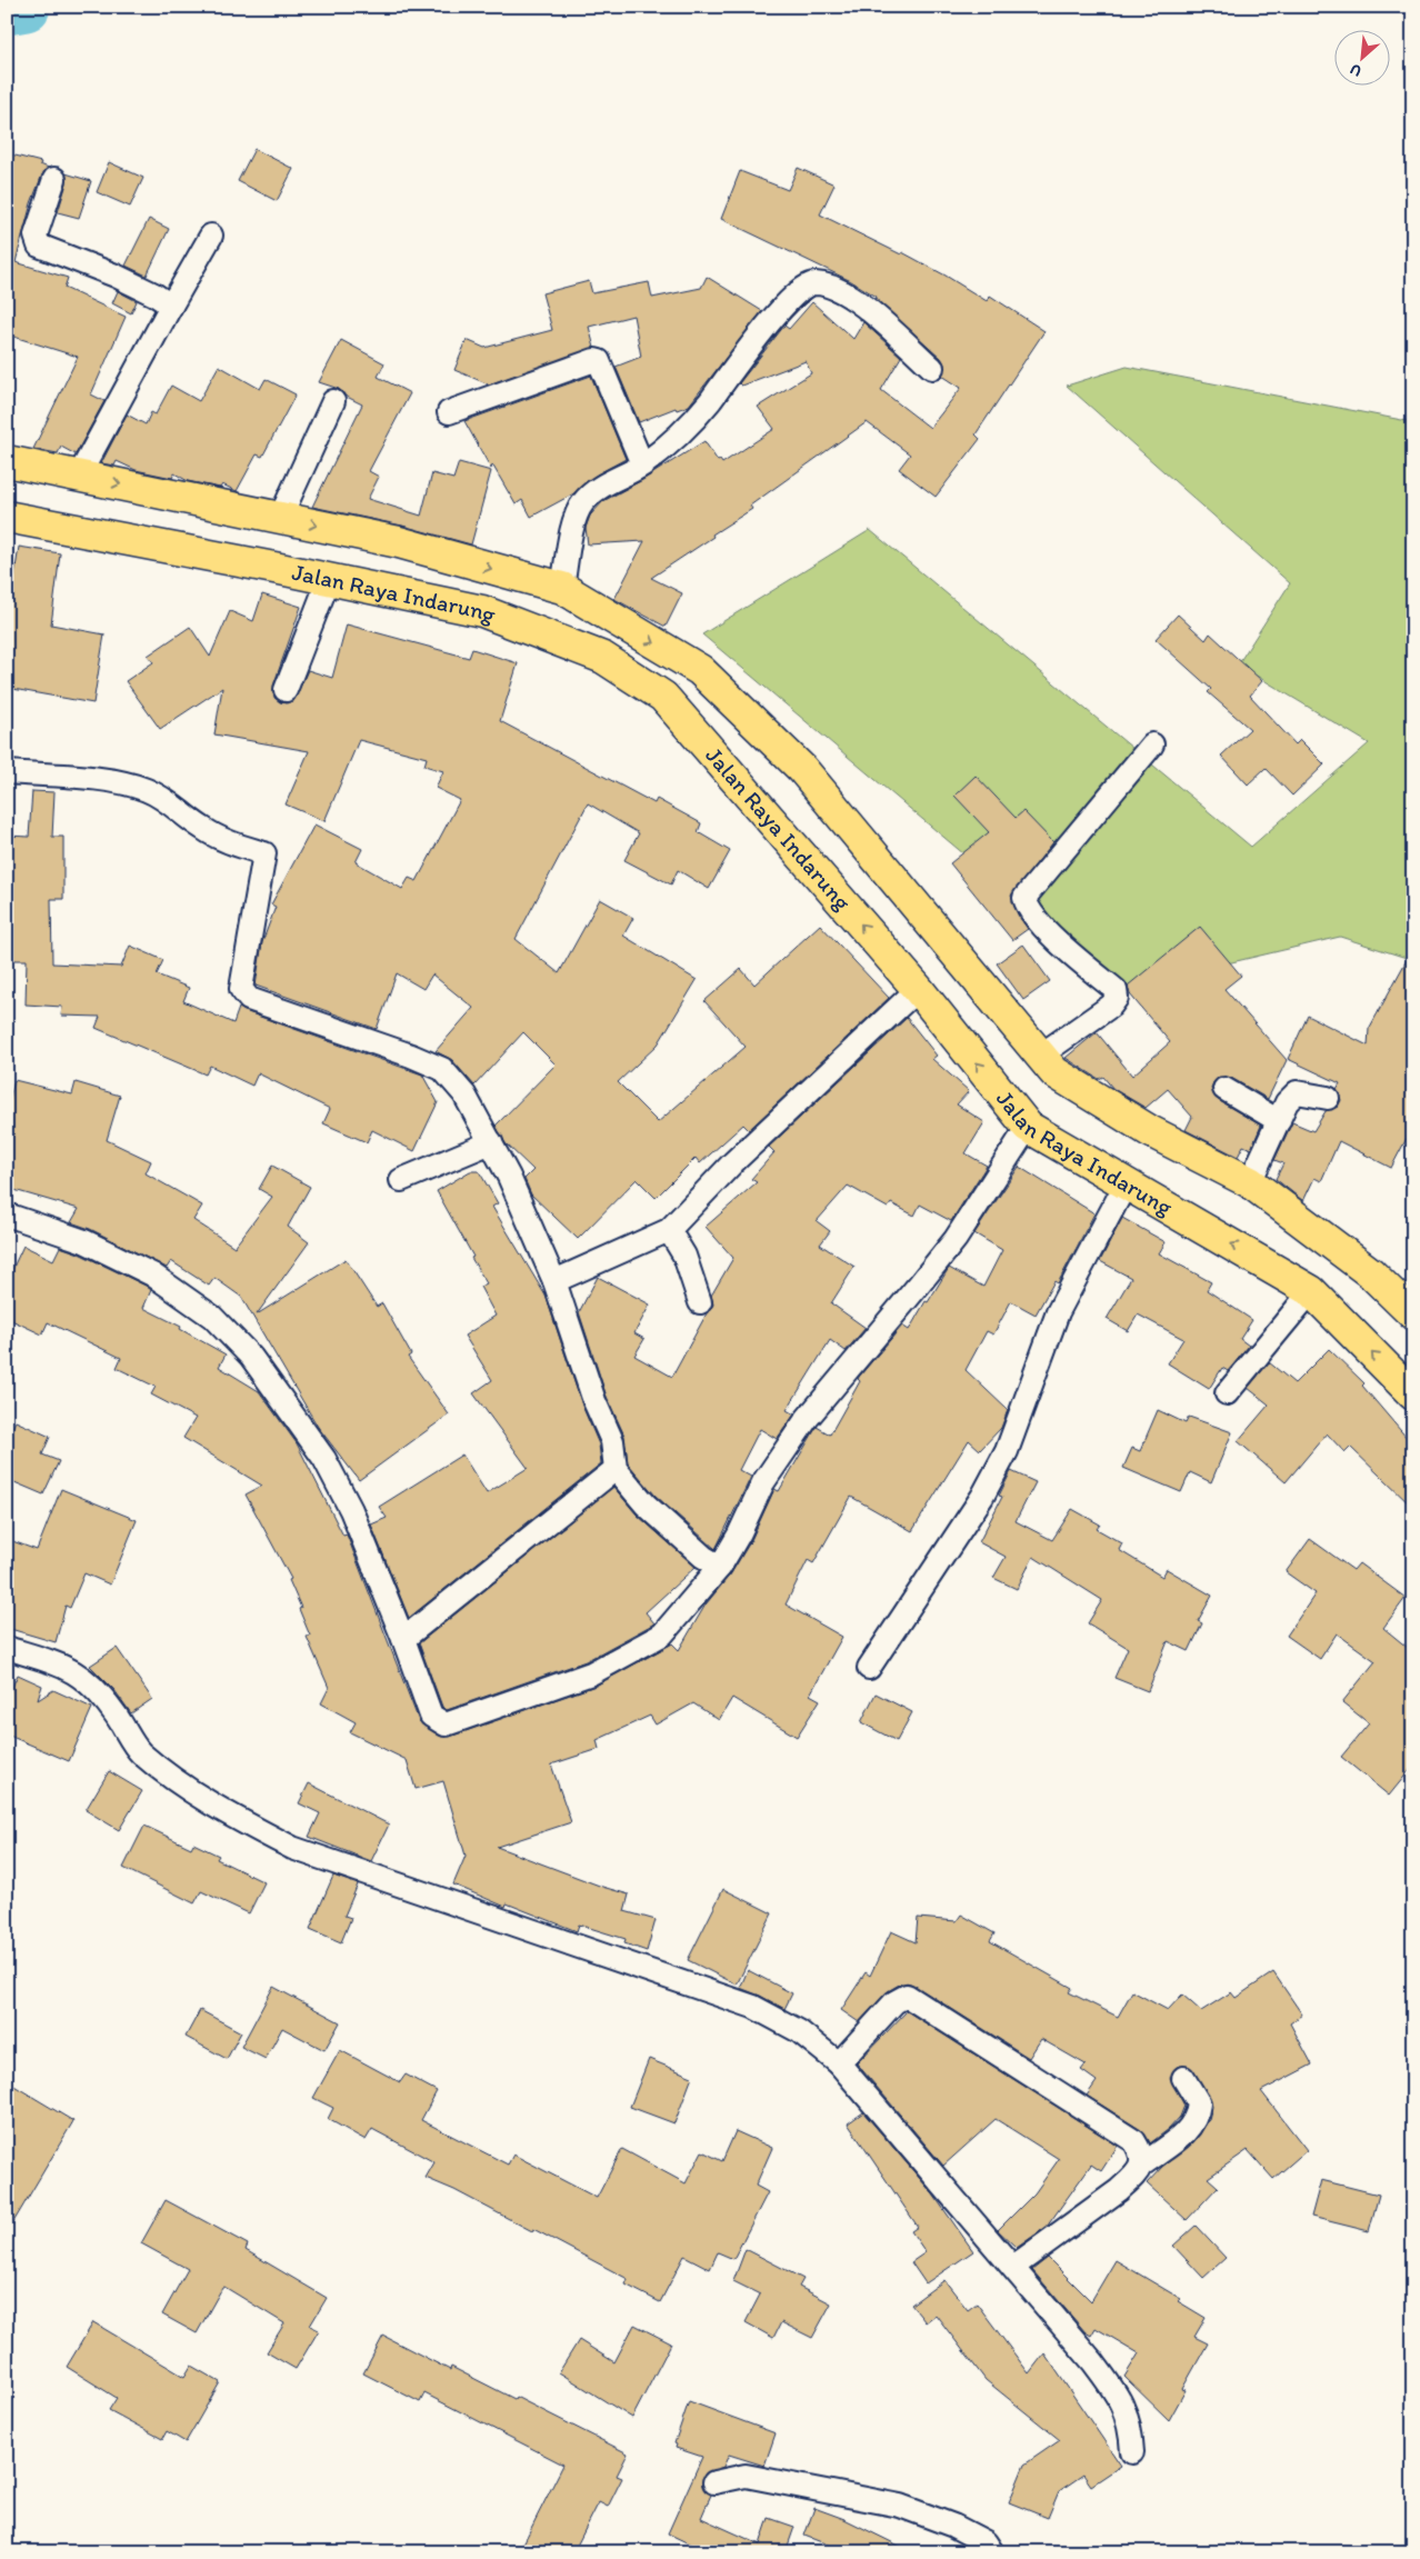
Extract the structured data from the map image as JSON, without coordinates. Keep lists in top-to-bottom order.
{
  "streets": {
    "highway": ["Jalan Raya Indarung"]
  },
  "north": "bottom left"
}
